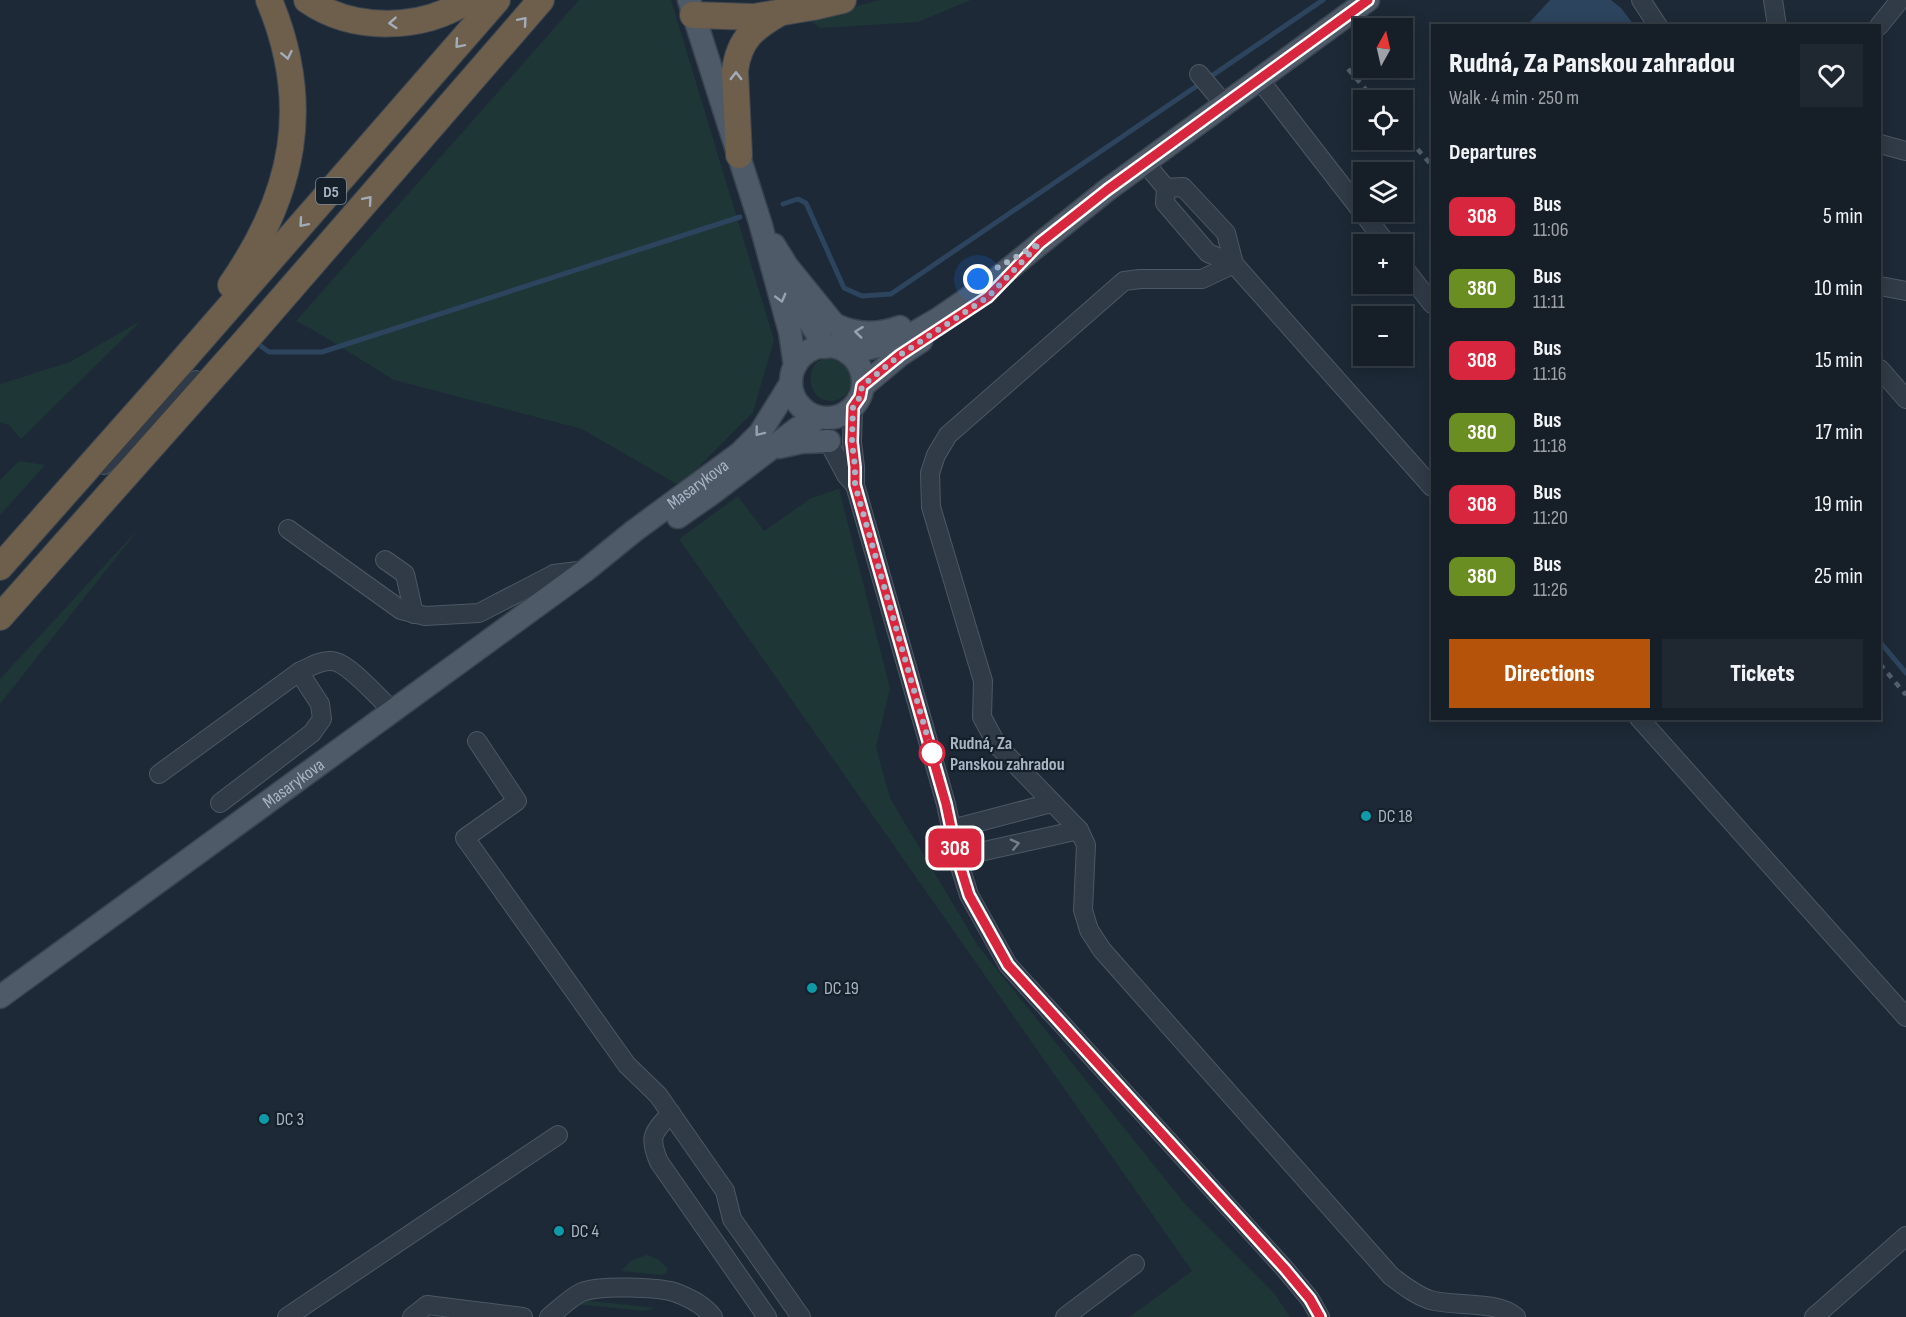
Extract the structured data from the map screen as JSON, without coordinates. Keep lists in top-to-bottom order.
{
  "streets": {
    "highway": ["D5"],
    "main road": ["Masarykova"]
  },
  "places": [
    "Rudná, Za Panskou zahradou",
    "DC 18",
    "DC 19",
    "DC 3",
    "DC 4"
  ],
  "lines": ["bus line 308"],
  "north": "top",
  "page": {
    "on_map": "308",
    "map_buttons": ["+", "−"],
    "heading": [
      ["Rudná, Za Panskou zahradou", "Walk · 4 min · 250 m"],
      "Departures"
    ],
    "list": [
      {
        "mark": "308",
        "name": "Bus",
        "note": "11:06",
        "value": "5 min"
      },
      {
        "mark": "380",
        "name": "Bus",
        "note": "11:11",
        "value": "10 min"
      },
      {
        "mark": "308",
        "name": "Bus",
        "note": "11:16",
        "value": "15 min"
      },
      {
        "mark": "380",
        "name": "Bus",
        "note": "11:18",
        "value": "17 min"
      },
      {
        "mark": "308",
        "name": "Bus",
        "note": "11:20",
        "value": "19 min"
      },
      {
        "mark": "380",
        "name": "Bus",
        "note": "11:26",
        "value": "25 min"
      }
    ],
    "buttons": ["Directions", "Tickets"]
  }
}
